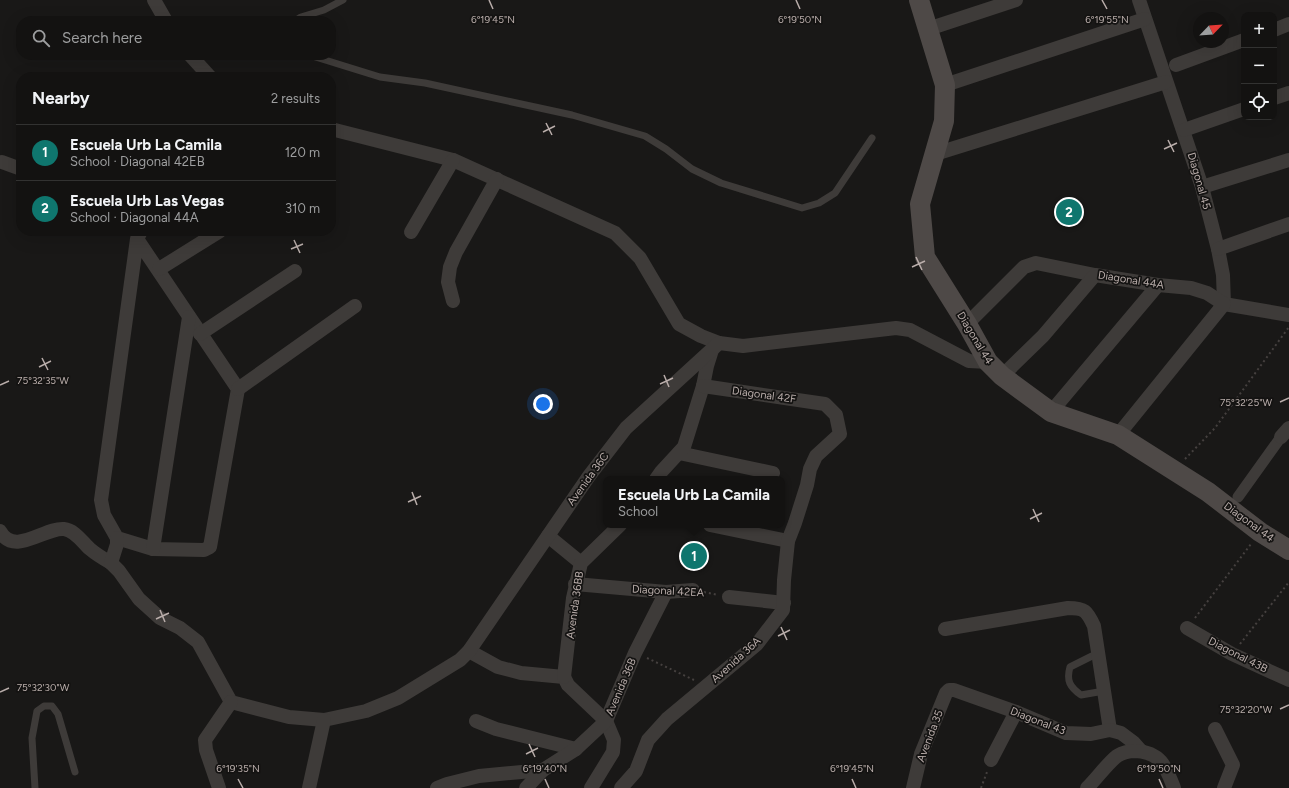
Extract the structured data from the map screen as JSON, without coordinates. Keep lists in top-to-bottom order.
{
  "streets": {
    "main road": ["Diagonal 44"],
    "street": [
      "Diagonal 45",
      "Diagonal 44A",
      "Diagonal 42F",
      "Avenida 36C",
      "Diagonal 42EA",
      "Avenida 36BB",
      "Diagonal 43B",
      "Avenida 36A",
      "Avenida 36B",
      "Diagonal 43",
      "Avenida 35"
    ]
  },
  "crossings": [
    ["Diagonal 45", "Diagonal 44A"],
    ["Diagonal 44A", "Diagonal 44"],
    ["Diagonal 42F", "Avenida 36A"],
    ["Diagonal 42EA", "Avenida 36BB"],
    ["Diagonal 42EA", "Avenida 36B"],
    ["Diagonal 43", "Avenida 35"]
  ],
  "north": "top right",
  "page": {
    "map_buttons": ["+", "−"],
    "search": "Search here",
    "heading": ["Nearby", "2 results"],
    "list": [
      {
        "mark": "1",
        "name": "Escuela Urb La Camila",
        "note": "School · Diagonal 42EB",
        "value": "120 m"
      },
      {
        "mark": "2",
        "name": "Escuela Urb Las Vegas",
        "note": "School · Diagonal 44A",
        "value": "310 m"
      }
    ],
    "pins": ["2", "1"],
    "popup": ["Escuela Urb La Camila", "School"]
  },
  "coordinates": [
    "6°19'45\"N",
    "6°19'50\"N",
    "6°19'55\"N",
    "75°32'35\"W",
    "75°32'25\"W",
    "75°32'30\"W",
    "75°32'20\"W",
    "6°19'35\"N",
    "6°19'40\"N"
  ]
}
